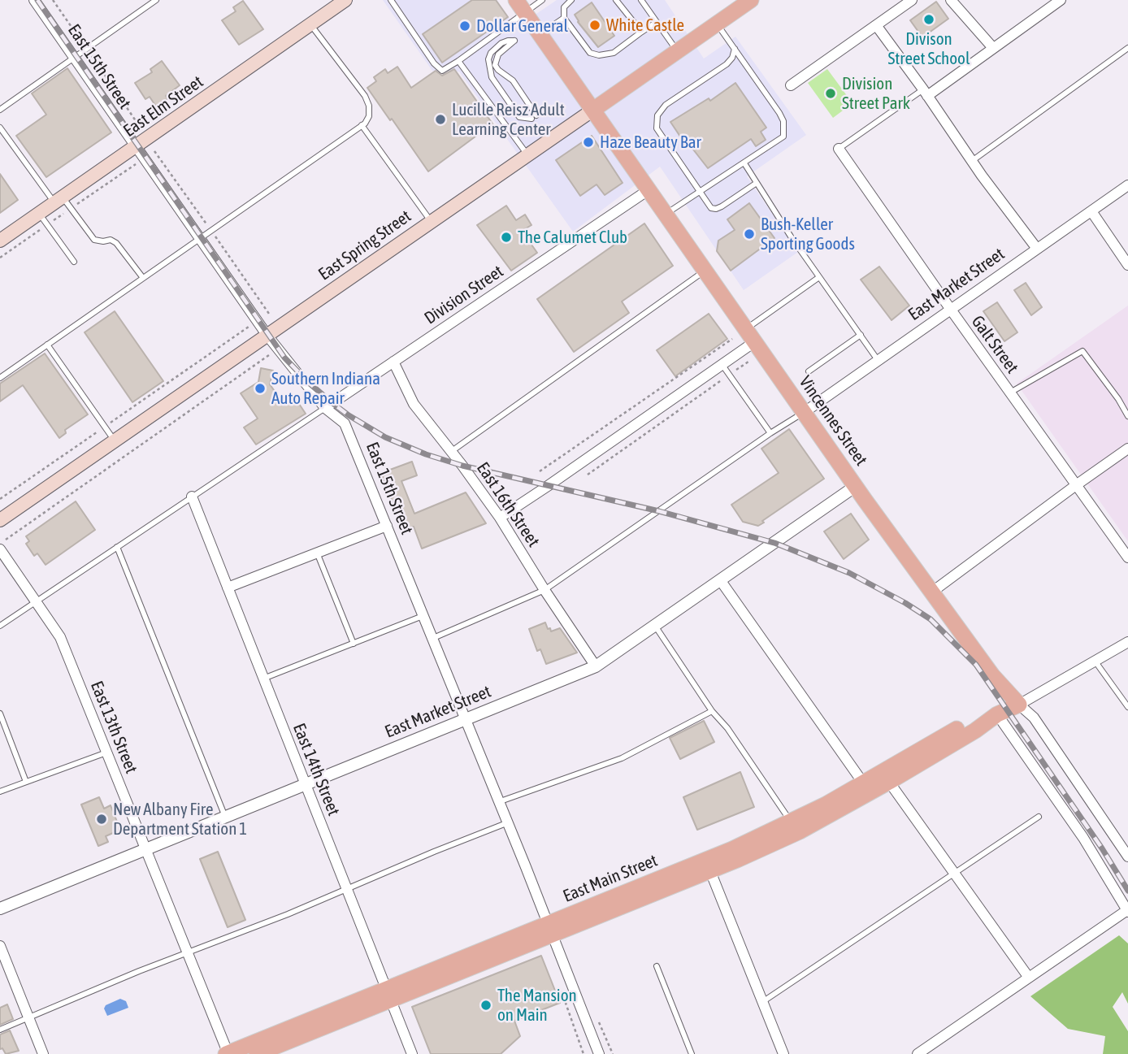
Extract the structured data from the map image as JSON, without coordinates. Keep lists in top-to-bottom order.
{
  "streets": {
    "main road": [
      "East Elm Street",
      "East Spring Street",
      "Vincennes Street",
      "East Main Street"
    ],
    "street": [
      "East 15th Street",
      "East Market Street",
      "Division Street",
      "Galt Street",
      "East 16th Street",
      "East 13th Street",
      "East 14th Street"
    ]
  },
  "crossings": [
    ["East 15th Street", "East Elm Street"],
    ["East 15th Street", "East Spring Street"],
    ["East 15th Street", "East Market Street"],
    ["East 15th Street", "Division Street"],
    ["East 15th Street", "East Main Street"],
    ["East Spring Street", "Vincennes Street"],
    ["East Market Street", "Galt Street"],
    ["East Market Street", "Vincennes Street"],
    ["East Market Street", "East 16th Street"],
    ["East Market Street", "East 13th Street"],
    ["East Market Street", "East 14th Street"],
    ["Division Street", "Vincennes Street"],
    ["Division Street", "East 16th Street"],
    ["Vincennes Street", "East Main Street"],
    ["East 13th Street", "East Main Street"],
    ["East 14th Street", "East Main Street"]
  ],
  "places": [
    "Divison Street School",
    "White Castle",
    "Dollar General",
    "Division Street Park",
    "Lucille Reisz Adult Learning Center",
    "Haze Beauty Bar",
    "Bush-Keller Sporting Goods",
    "The Calumet Club",
    "Southern Indiana Auto Repair",
    "New Albany Fire Department Station 1",
    "The Mansion on Main"
  ]
}
